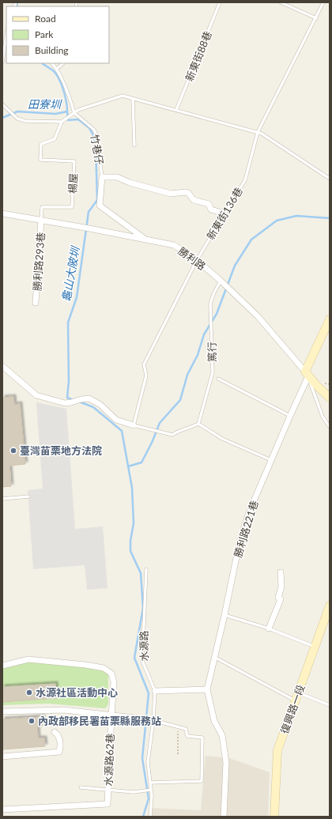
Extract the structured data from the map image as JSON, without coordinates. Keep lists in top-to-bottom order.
{
  "streets": {
    "street": [
      "勝利路",
      "勝利路293巷",
      "勝利路221巷",
      "復興路一段",
      "水源路62巷"
    ],
    "lane": [
      "新東街88巷",
      "竹巷仔",
      "楊屋",
      "新東街136巷",
      "篤行",
      "水源路"
    ]
  },
  "crossings": [
    ["楊屋", "勝利路"],
    ["楊屋", "勝利路293巷"],
    ["新東街136巷", "勝利路"],
    ["勝利路", "勝利路293巷"],
    ["勝利路", "篤行"],
    ["勝利路", "勝利路221巷"]
  ],
  "water": ["田寮圳", "龜山大陂圳"],
  "places": ["臺灣苗栗地方法院", "水源社區活動中心", "內政部移民署苗栗縣服務站"],
  "legend": ["Road", "Park", "Building"]
}
